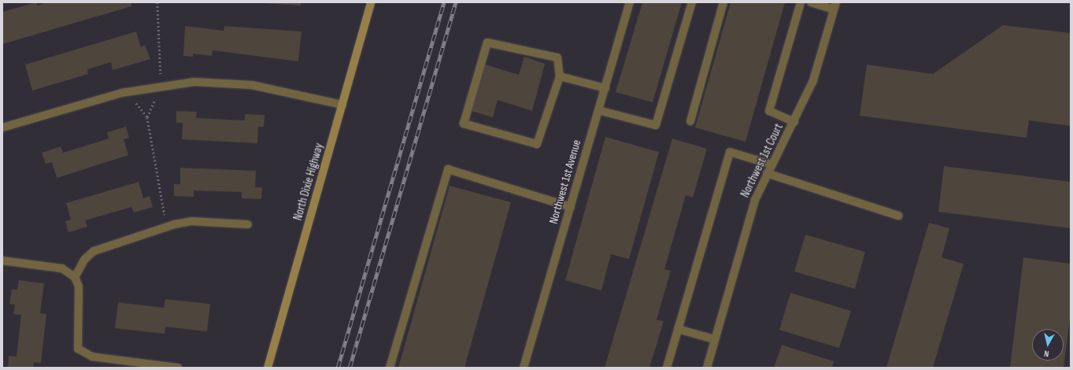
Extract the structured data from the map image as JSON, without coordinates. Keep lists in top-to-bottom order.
{
  "streets": {
    "main road": ["North Dixie Highway"],
    "street": ["Northwest 1st Court", "Northwest 1st Avenue"]
  },
  "north": "bottom"
}
